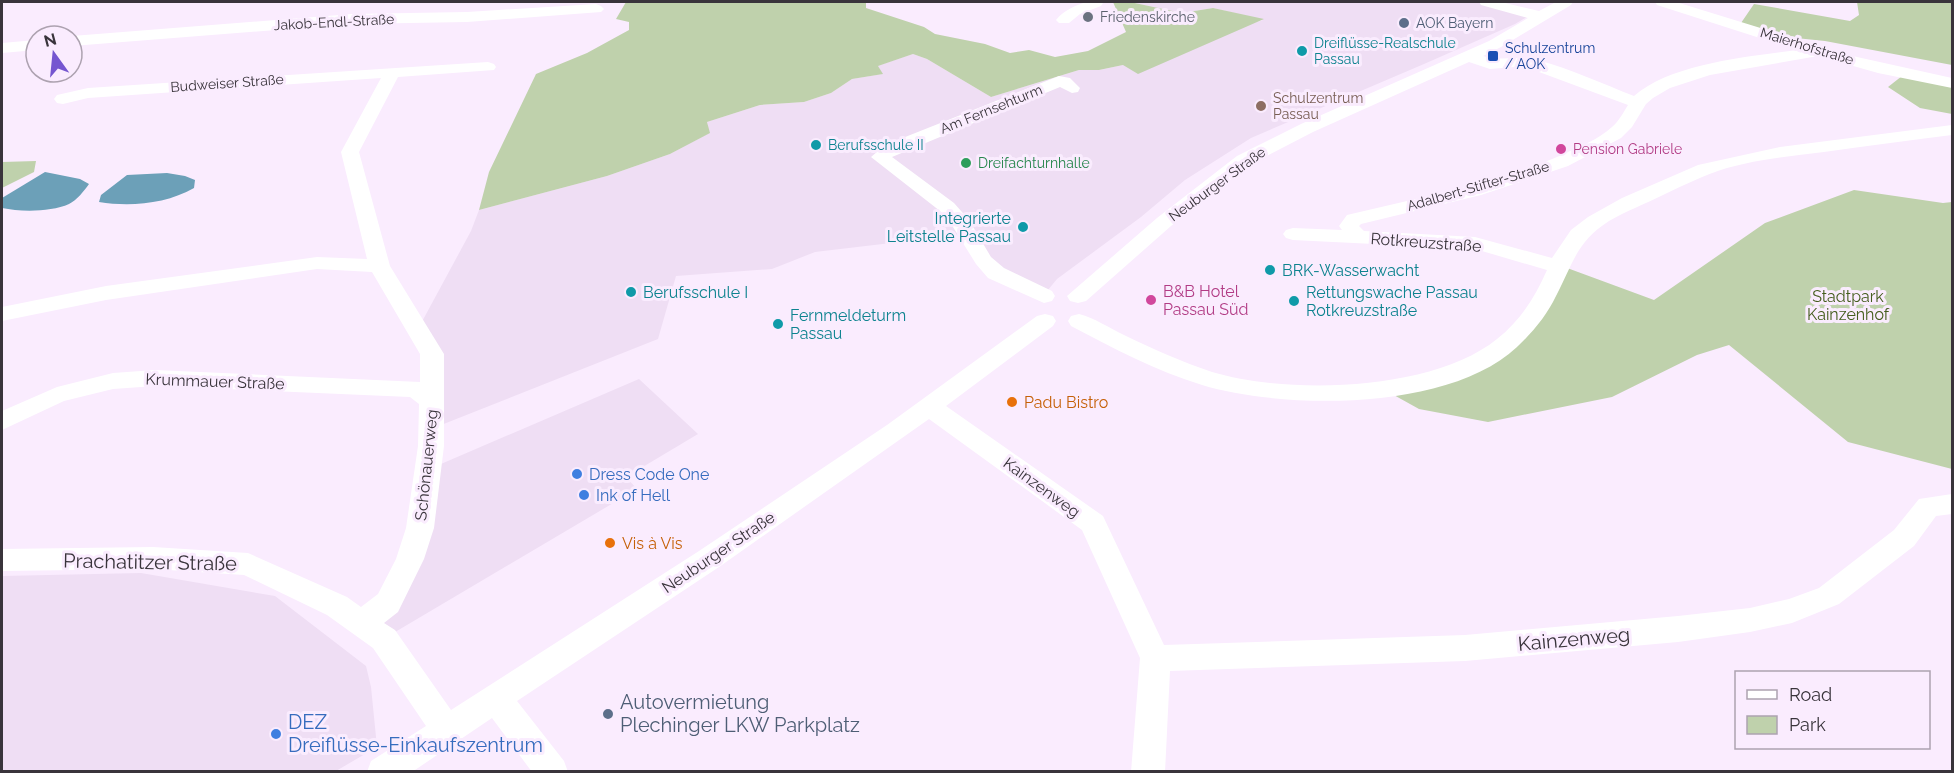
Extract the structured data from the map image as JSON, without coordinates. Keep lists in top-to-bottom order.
{
  "streets": {
    "street": [
      "Jakob-Endl-Straße",
      "Maierhofstraße",
      "Budweiser Straße",
      "Am Fernsehturm",
      "Neuburger Straße",
      "Adalbert-Stifter-Straße",
      "Rotkreuzstraße",
      "Krummauer Straße",
      "Schönauerweg",
      "Kainzenweg",
      "Prachatitzer Straße"
    ]
  },
  "crossings": [
    ["Maierhofstraße", "Adalbert-Stifter-Straße"],
    ["Budweiser Straße", "Schönauerweg"],
    ["Am Fernsehturm", "Neuburger Straße"],
    ["Neuburger Straße", "Kainzenweg"],
    ["Neuburger Straße", "Prachatitzer Straße"],
    ["Adalbert-Stifter-Straße", "Rotkreuzstraße"],
    ["Krummauer Straße", "Schönauerweg"],
    ["Schönauerweg", "Prachatitzer Straße"]
  ],
  "parks": ["Stadtpark Kainzenhof"],
  "places": {
    "other": [
      "Friedenskirche",
      "AOK Bayern",
      "Dreiflüsse-Realschule Passau",
      "Schulzentrum Passau",
      "Berufsschule II",
      "Pension Gabriele",
      "Dreifachturnhalle",
      "Integrierte Leitstelle Passau",
      "BRK-Wasserwacht",
      "Berufsschule I",
      "B&B Hotel Passau Süd",
      "Rettungswache Passau Rotkreuzstraße",
      "Fernmeldeturm Passau",
      "Padu Bistro",
      "Dress Code One",
      "Ink of Hell",
      "Vis à Vis",
      "Autovermietung Plechinger LKW Parkplatz",
      "DEZ Dreiflüsse-Einkaufszentrum"
    ],
    "transit": ["Schulzentrum / AOK"]
  },
  "legend": ["Road", "Park"],
  "north": "top"
}
